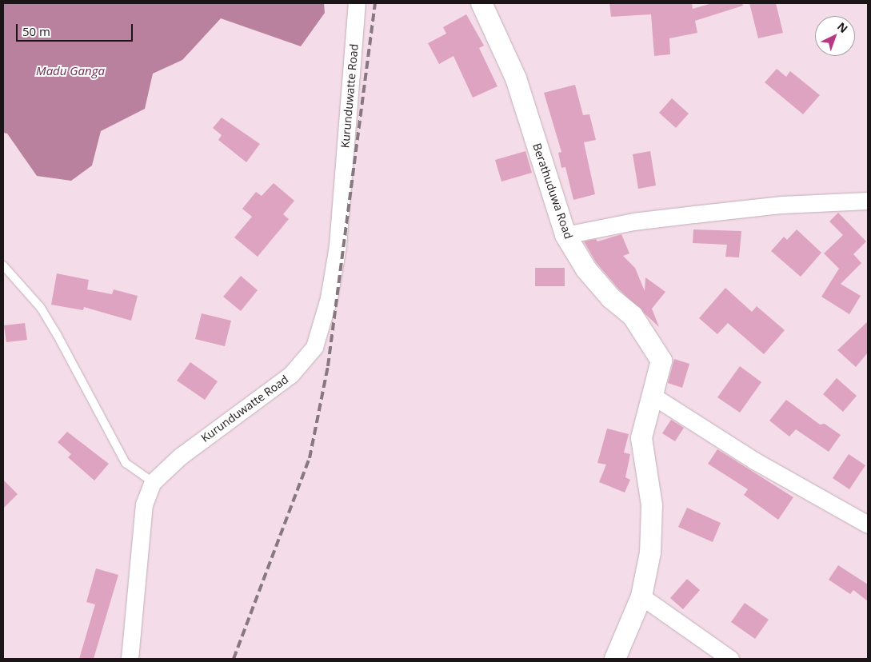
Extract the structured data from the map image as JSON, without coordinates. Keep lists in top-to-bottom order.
{
  "streets": {
    "street": ["Kurunduwatte Road", "Berathuduwa Road"]
  },
  "water": ["Madu Ganga"],
  "scale_bar": "50 m",
  "north": "top right"
}
